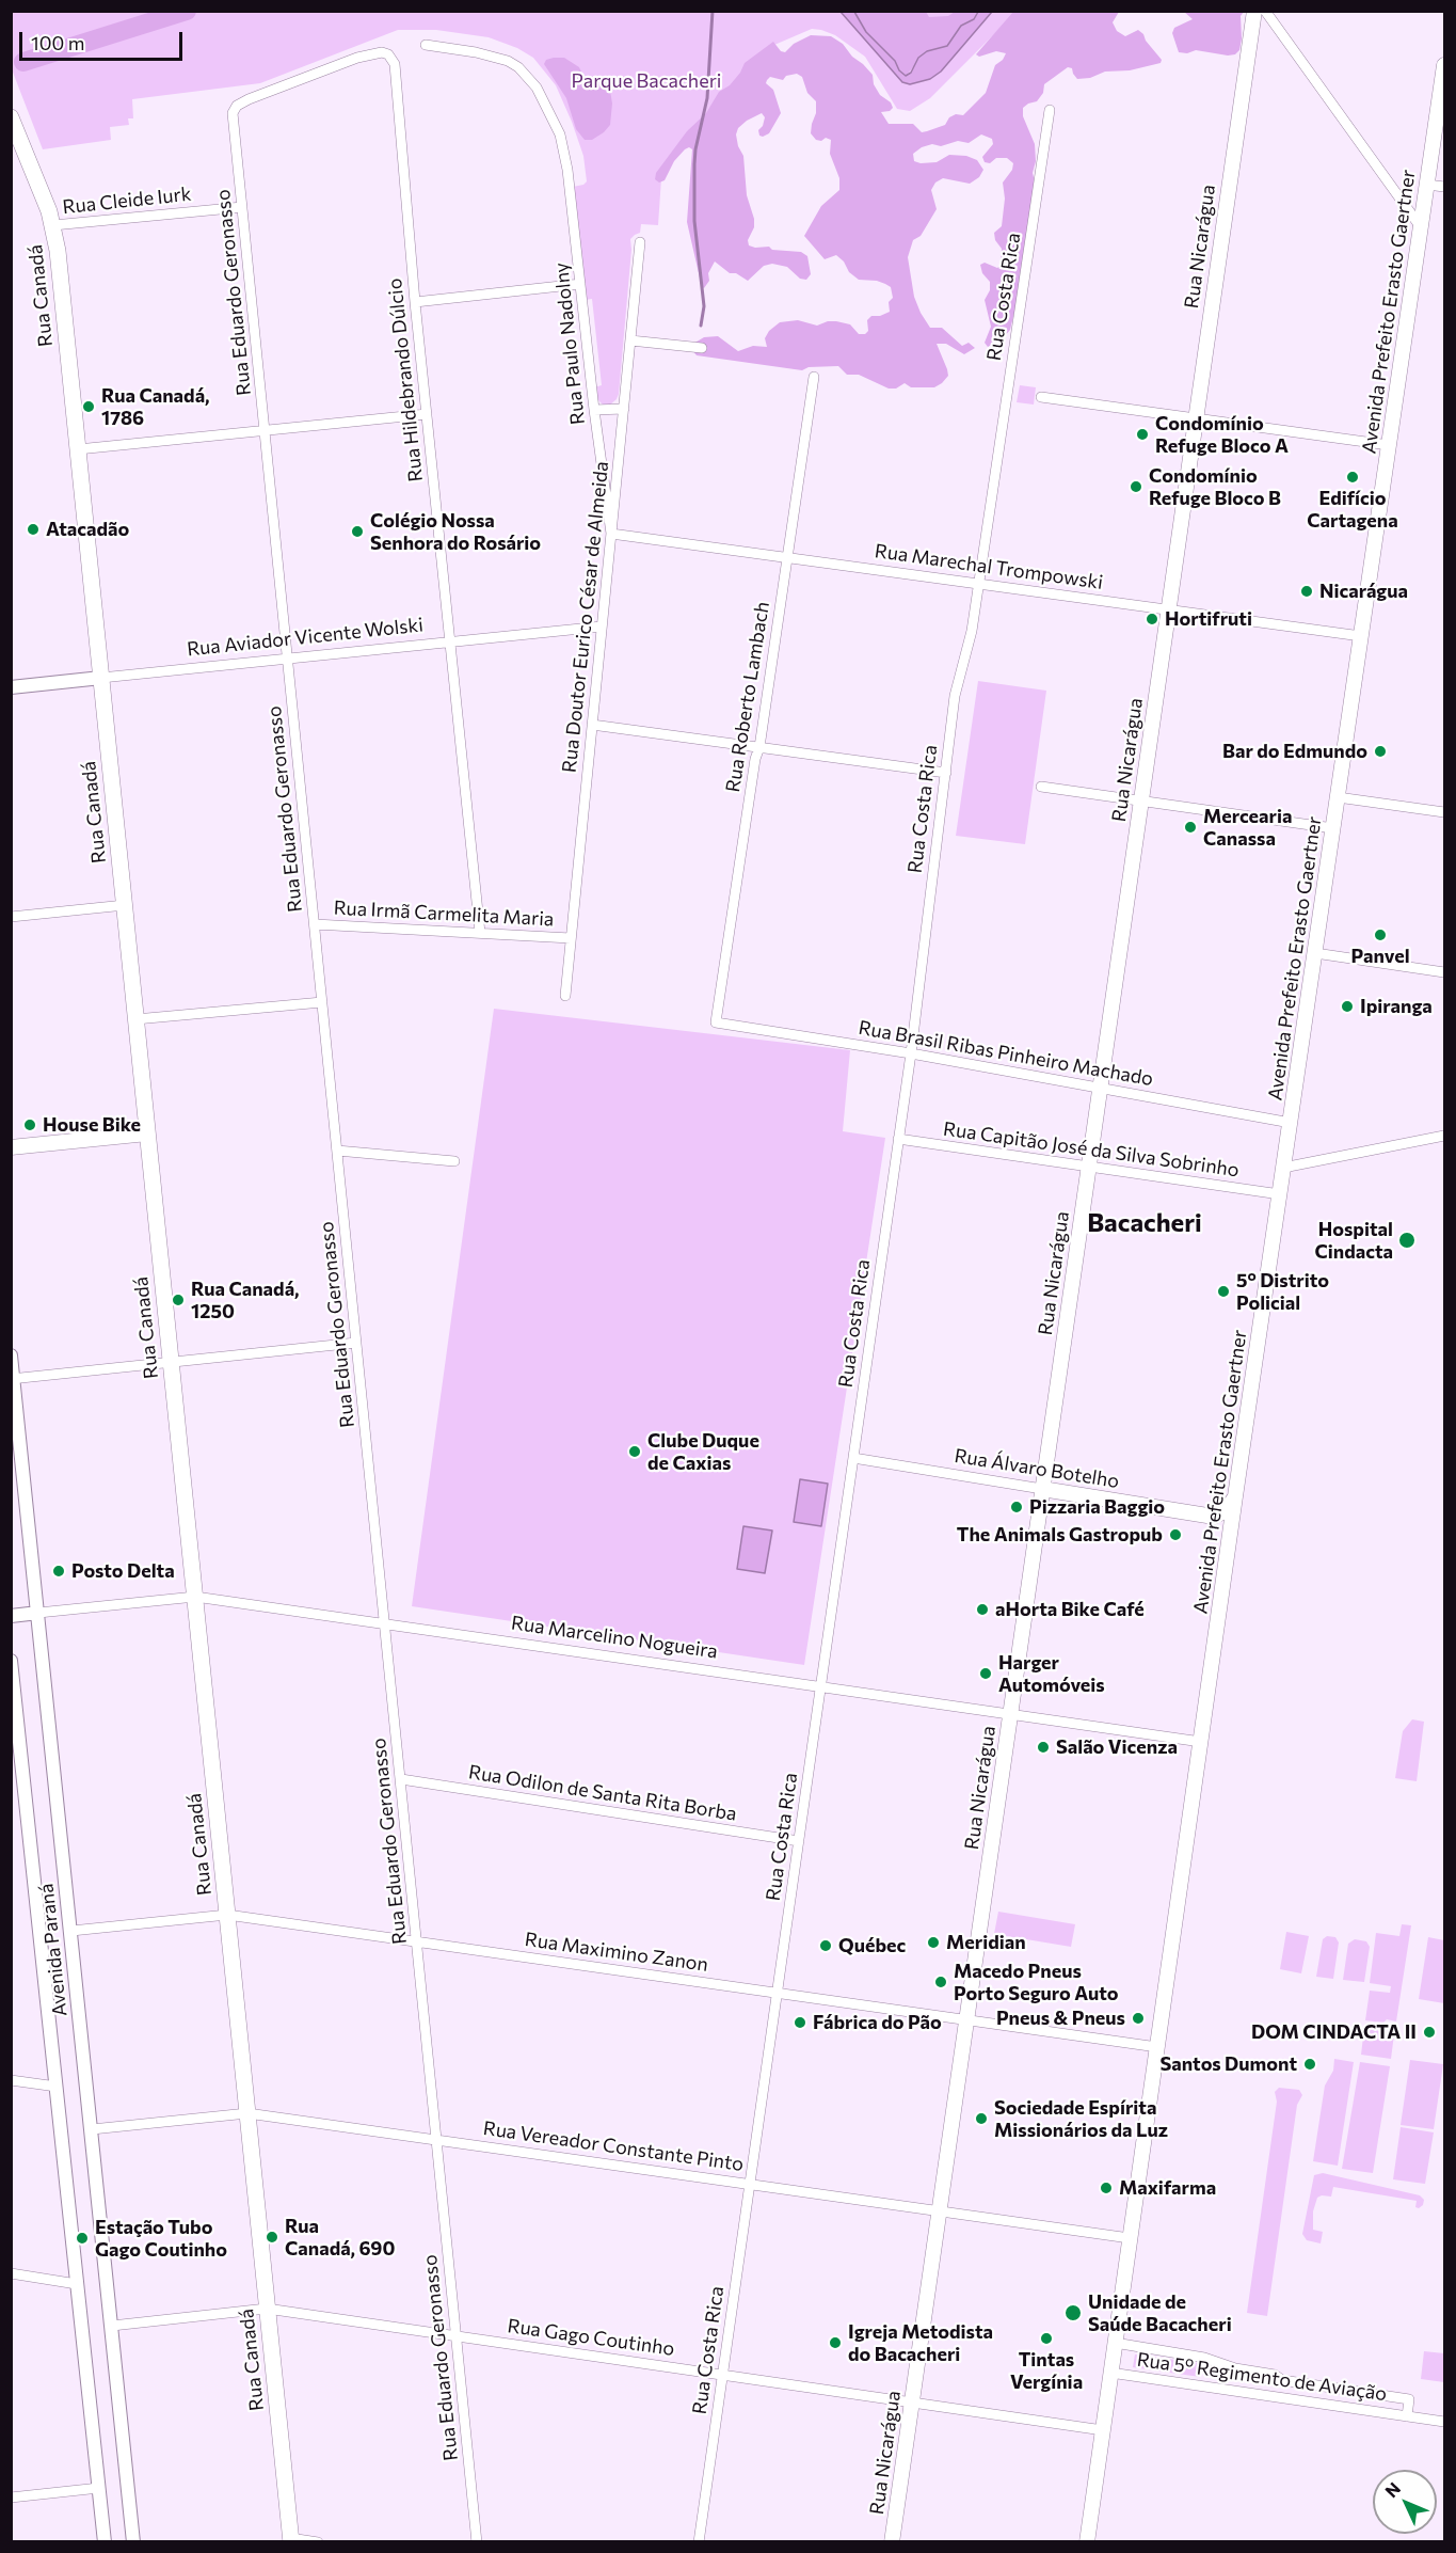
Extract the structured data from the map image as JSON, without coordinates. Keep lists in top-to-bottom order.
{
  "streets": {
    "main road": [
      "Rua Nicarágua",
      "Rua Canadá",
      "Avenida Prefeito Erasto Gaertner",
      "Rua Álvaro Botelho"
    ],
    "street": [
      "Rua Cleide Iurk",
      "Rua Eduardo Geronasso",
      "Rua Costa Rica",
      "Rua Paulo Nadolny",
      "Rua Hildebrando Dúlcio",
      "Rua Marechal Trompowski",
      "Rua Doutor Eurico César de Almeida",
      "Rua Aviador Vicente Wolski",
      "Rua Roberto Lambach",
      "Rua Irmã Carmelita Maria",
      "Rua Brasil Ribas Pinheiro Machado",
      "Rua Capitão José da Silva Sobrinho",
      "Rua Marcelino Nogueira",
      "Rua Odilon de Santa Rita Borba",
      "Avenida Paraná",
      "Rua Maximino Zanon",
      "Rua Vereador Constante Pinto",
      "Rua Gago Coutinho",
      "Rua 5º Regimento de Aviação"
    ]
  },
  "crossings": [
    ["Rua Cleide Iurk", "Rua Eduardo Geronasso"],
    ["Rua Cleide Iurk", "Rua Canadá"],
    ["Rua Nicarágua", "Rua Marechal Trompowski"],
    ["Rua Nicarágua", "Rua Brasil Ribas Pinheiro Machado"],
    ["Rua Nicarágua", "Rua Capitão José da Silva Sobrinho"],
    ["Rua Nicarágua", "Rua Álvaro Botelho"],
    ["Rua Nicarágua", "Rua Marcelino Nogueira"],
    ["Rua Nicarágua", "Rua Maximino Zanon"],
    ["Rua Nicarágua", "Rua Vereador Constante Pinto"],
    ["Rua Nicarágua", "Rua Gago Coutinho"],
    ["Rua Eduardo Geronasso", "Rua Hildebrando Dúlcio"],
    ["Rua Eduardo Geronasso", "Rua Aviador Vicente Wolski"],
    ["Rua Eduardo Geronasso", "Rua Irmã Carmelita Maria"],
    ["Rua Eduardo Geronasso", "Rua Marcelino Nogueira"],
    ["Rua Eduardo Geronasso", "Rua Odilon de Santa Rita Borba"],
    ["Rua Eduardo Geronasso", "Rua Maximino Zanon"],
    ["Rua Eduardo Geronasso", "Rua Vereador Constante Pinto"],
    ["Rua Eduardo Geronasso", "Rua Gago Coutinho"],
    ["Rua Canadá", "Rua Aviador Vicente Wolski"],
    ["Rua Canadá", "Rua Marcelino Nogueira"],
    ["Rua Canadá", "Rua Maximino Zanon"],
    ["Rua Canadá", "Rua Vereador Constante Pinto"],
    ["Rua Canadá", "Rua Gago Coutinho"],
    ["Rua Costa Rica", "Rua Marechal Trompowski"],
    ["Rua Costa Rica", "Rua Brasil Ribas Pinheiro Machado"],
    ["Rua Costa Rica", "Rua Capitão José da Silva Sobrinho"],
    ["Rua Costa Rica", "Rua Álvaro Botelho"],
    ["Rua Costa Rica", "Rua Marcelino Nogueira"],
    ["Rua Costa Rica", "Rua Odilon de Santa Rita Borba"],
    ["Rua Costa Rica", "Rua Maximino Zanon"],
    ["Rua Costa Rica", "Rua Vereador Constante Pinto"],
    ["Rua Costa Rica", "Rua Gago Coutinho"],
    ["Avenida Prefeito Erasto Gaertner", "Rua Marechal Trompowski"],
    ["Avenida Prefeito Erasto Gaertner", "Rua Brasil Ribas Pinheiro Machado"],
    ["Avenida Prefeito Erasto Gaertner", "Rua Capitão José da Silva Sobrinho"],
    ["Avenida Prefeito Erasto Gaertner", "Rua Marcelino Nogueira"],
    ["Avenida Prefeito Erasto Gaertner", "Rua Maximino Zanon"],
    ["Avenida Prefeito Erasto Gaertner", "Rua Vereador Constante Pinto"],
    ["Avenida Prefeito Erasto Gaertner", "Rua Gago Coutinho"],
    ["Avenida Prefeito Erasto Gaertner", "Rua 5º Regimento de Aviação"],
    ["Rua Paulo Nadolny", "Rua Marechal Trompowski"],
    ["Rua Paulo Nadolny", "Rua Doutor Eurico César de Almeida"],
    ["Rua Hildebrando Dúlcio", "Rua Aviador Vicente Wolski"],
    ["Rua Hildebrando Dúlcio", "Rua Irmã Carmelita Maria"],
    ["Rua Marechal Trompowski", "Rua Doutor Eurico César de Almeida"],
    ["Rua Marechal Trompowski", "Rua Roberto Lambach"],
    ["Rua Doutor Eurico César de Almeida", "Rua Aviador Vicente Wolski"],
    ["Rua Doutor Eurico César de Almeida", "Rua Irmã Carmelita Maria"],
    ["Rua Roberto Lambach", "Rua Brasil Ribas Pinheiro Machado"],
    ["Rua Marcelino Nogueira", "Avenida Paraná"],
    ["Avenida Paraná", "Rua Maximino Zanon"],
    ["Avenida Paraná", "Rua Vereador Constante Pinto"],
    ["Avenida Paraná", "Rua Gago Coutinho"]
  ],
  "districts": ["Bacacheri"],
  "parks": ["Parque Bacacheri"],
  "places": [
    "Rua Canadá, 1786",
    "Condomínio Refuge Bloco A",
    "Edifício Cartagena",
    "Condomínio Refuge Bloco B",
    "Atacadão",
    "Colégio Nossa Senhora do Rosário",
    "Nicarágua",
    "Hortifruti",
    "Bar do Edmundo",
    "Mercearia Canassa",
    "Panvel",
    "Ipiranga",
    "House Bike",
    "Hospital Cindacta",
    "5º Distrito Policial",
    "Rua Canadá, 1250",
    "Clube Duque de Caxias",
    "Pizzaria Baggio",
    "The Animals Gastropub",
    "Posto Delta",
    "aHorta Bike Café",
    "Harger Automóveis",
    "Salão Vicenza",
    "Meridian",
    "Québec",
    "Macedo Pneus Porto Seguro Auto",
    "Pneus & Pneus",
    "Fábrica do Pão",
    "DOM CINDACTA II",
    "Santos Dumont",
    "Sociedade Espírita Missionários da Luz",
    "Maxifarma",
    "Rua Canadá, 690",
    "Estação Tubo Gago Coutinho",
    "Unidade de Saúde Bacacheri",
    "Tintas Vergínia",
    "Igreja Metodista do Bacacheri"
  ],
  "scale_bar": "100 m",
  "north": "top left"
}
